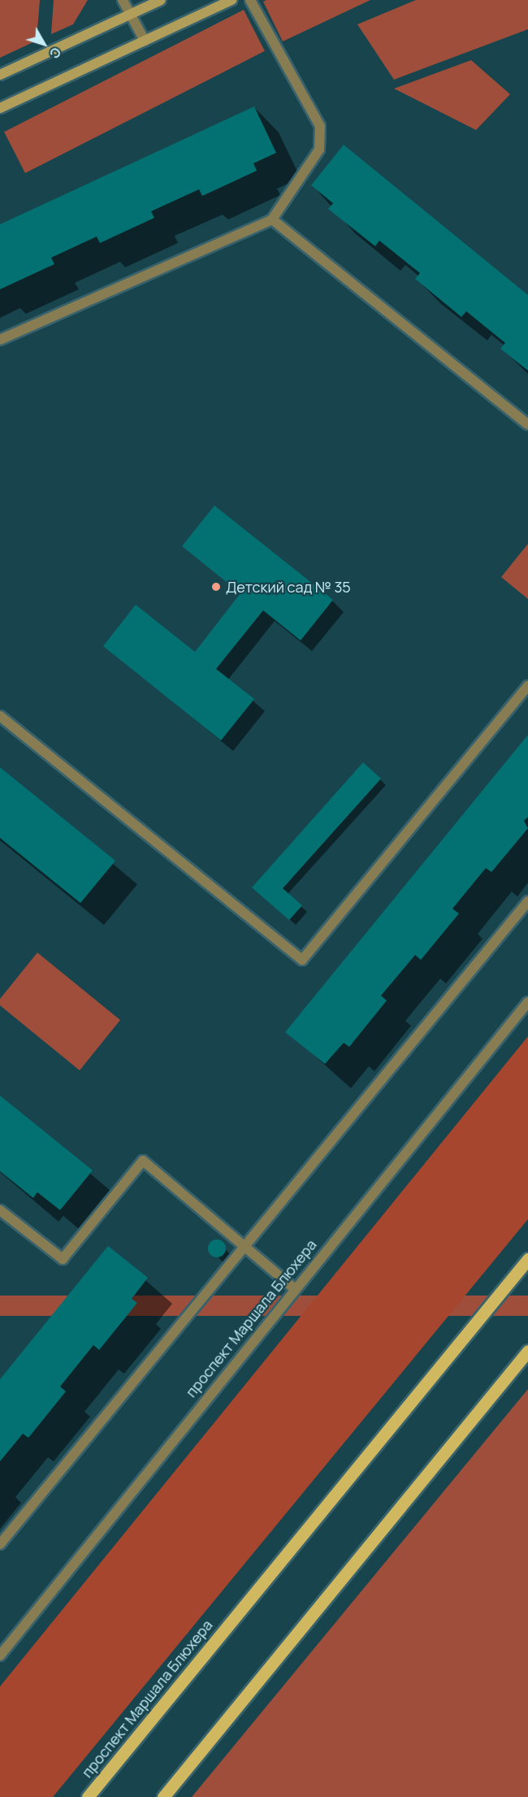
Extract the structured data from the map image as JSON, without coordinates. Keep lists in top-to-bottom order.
{
  "streets": {
    "main road": ["проспект Маршала Блюхера"]
  },
  "places": ["Детский сад № 35"],
  "north": "bottom right"
}
